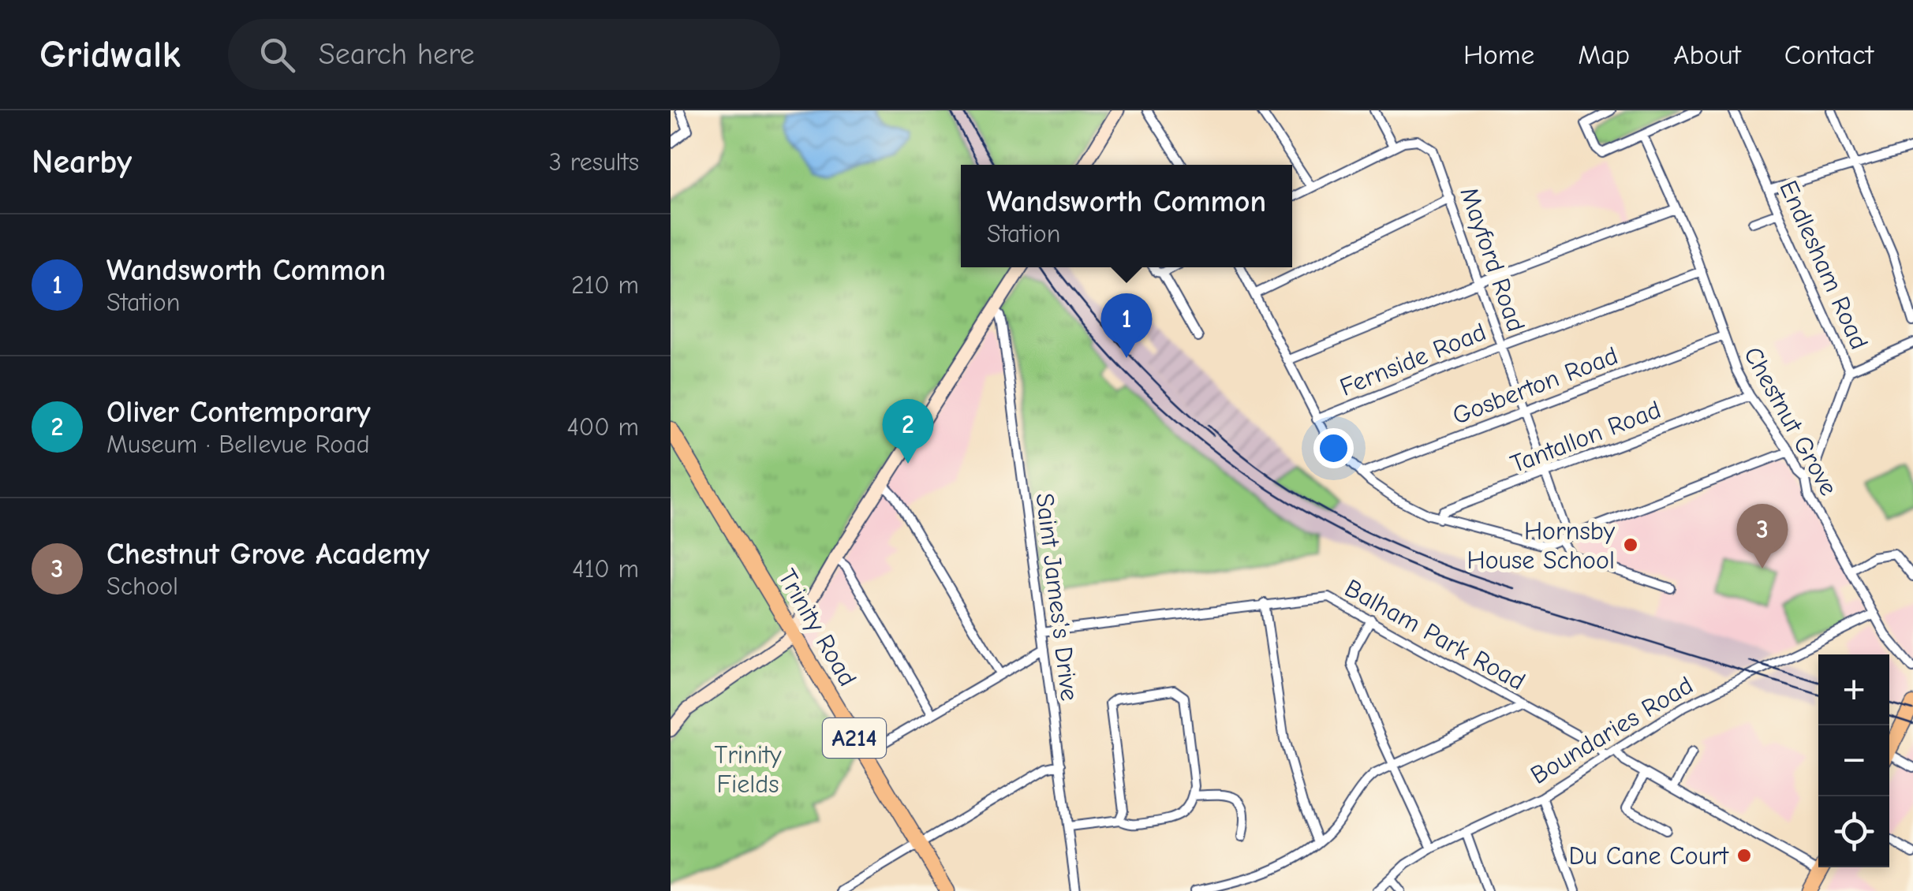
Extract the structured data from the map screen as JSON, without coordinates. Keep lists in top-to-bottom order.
{
  "streets": {
    "highway": ["Trinity Road", "A214"],
    "street": [
      "Mayford Road",
      "Endlesham Road",
      "Fernside Road",
      "Gosberton Road",
      "Chestnut Grove",
      "Tantallon Road",
      "Saint James's Drive",
      "Balham Park Road",
      "Boundaries Road"
    ]
  },
  "crossings": [
    ["Mayford Road", "Fernside Road"],
    ["Mayford Road", "Gosberton Road"],
    ["Mayford Road", "Tantallon Road"],
    ["Endlesham Road", "Chestnut Grove"],
    ["Fernside Road", "Chestnut Grove"],
    ["Gosberton Road", "Chestnut Grove"],
    ["Chestnut Grove", "Tantallon Road"],
    ["Chestnut Grove", "Boundaries Road"],
    ["Saint James's Drive", "Balham Park Road"],
    ["Balham Park Road", "Boundaries Road"]
  ],
  "parks": ["Trinity Fields"],
  "places": ["Hornsby House School", "Du Cane Court"],
  "page": {
    "header": "Gridwalk",
    "search": "Search here",
    "nav": [
      "Home",
      "Map",
      "About",
      "Contact"
    ],
    "heading": ["Nearby", "3 results"],
    "popup": ["Wandsworth Common", "Station"],
    "list": [
      {
        "mark": "1",
        "name": "Wandsworth Common",
        "note": "Station",
        "value": "210 m"
      },
      {
        "mark": "2",
        "name": "Oliver Contemporary",
        "note": "Museum · Bellevue Road",
        "value": "400 m"
      },
      {
        "mark": "3",
        "name": "Chestnut Grove Academy",
        "note": "School",
        "value": "410 m"
      }
    ],
    "pins": ["1", "2", "3"],
    "map_buttons": ["+", "−"]
  }
}
